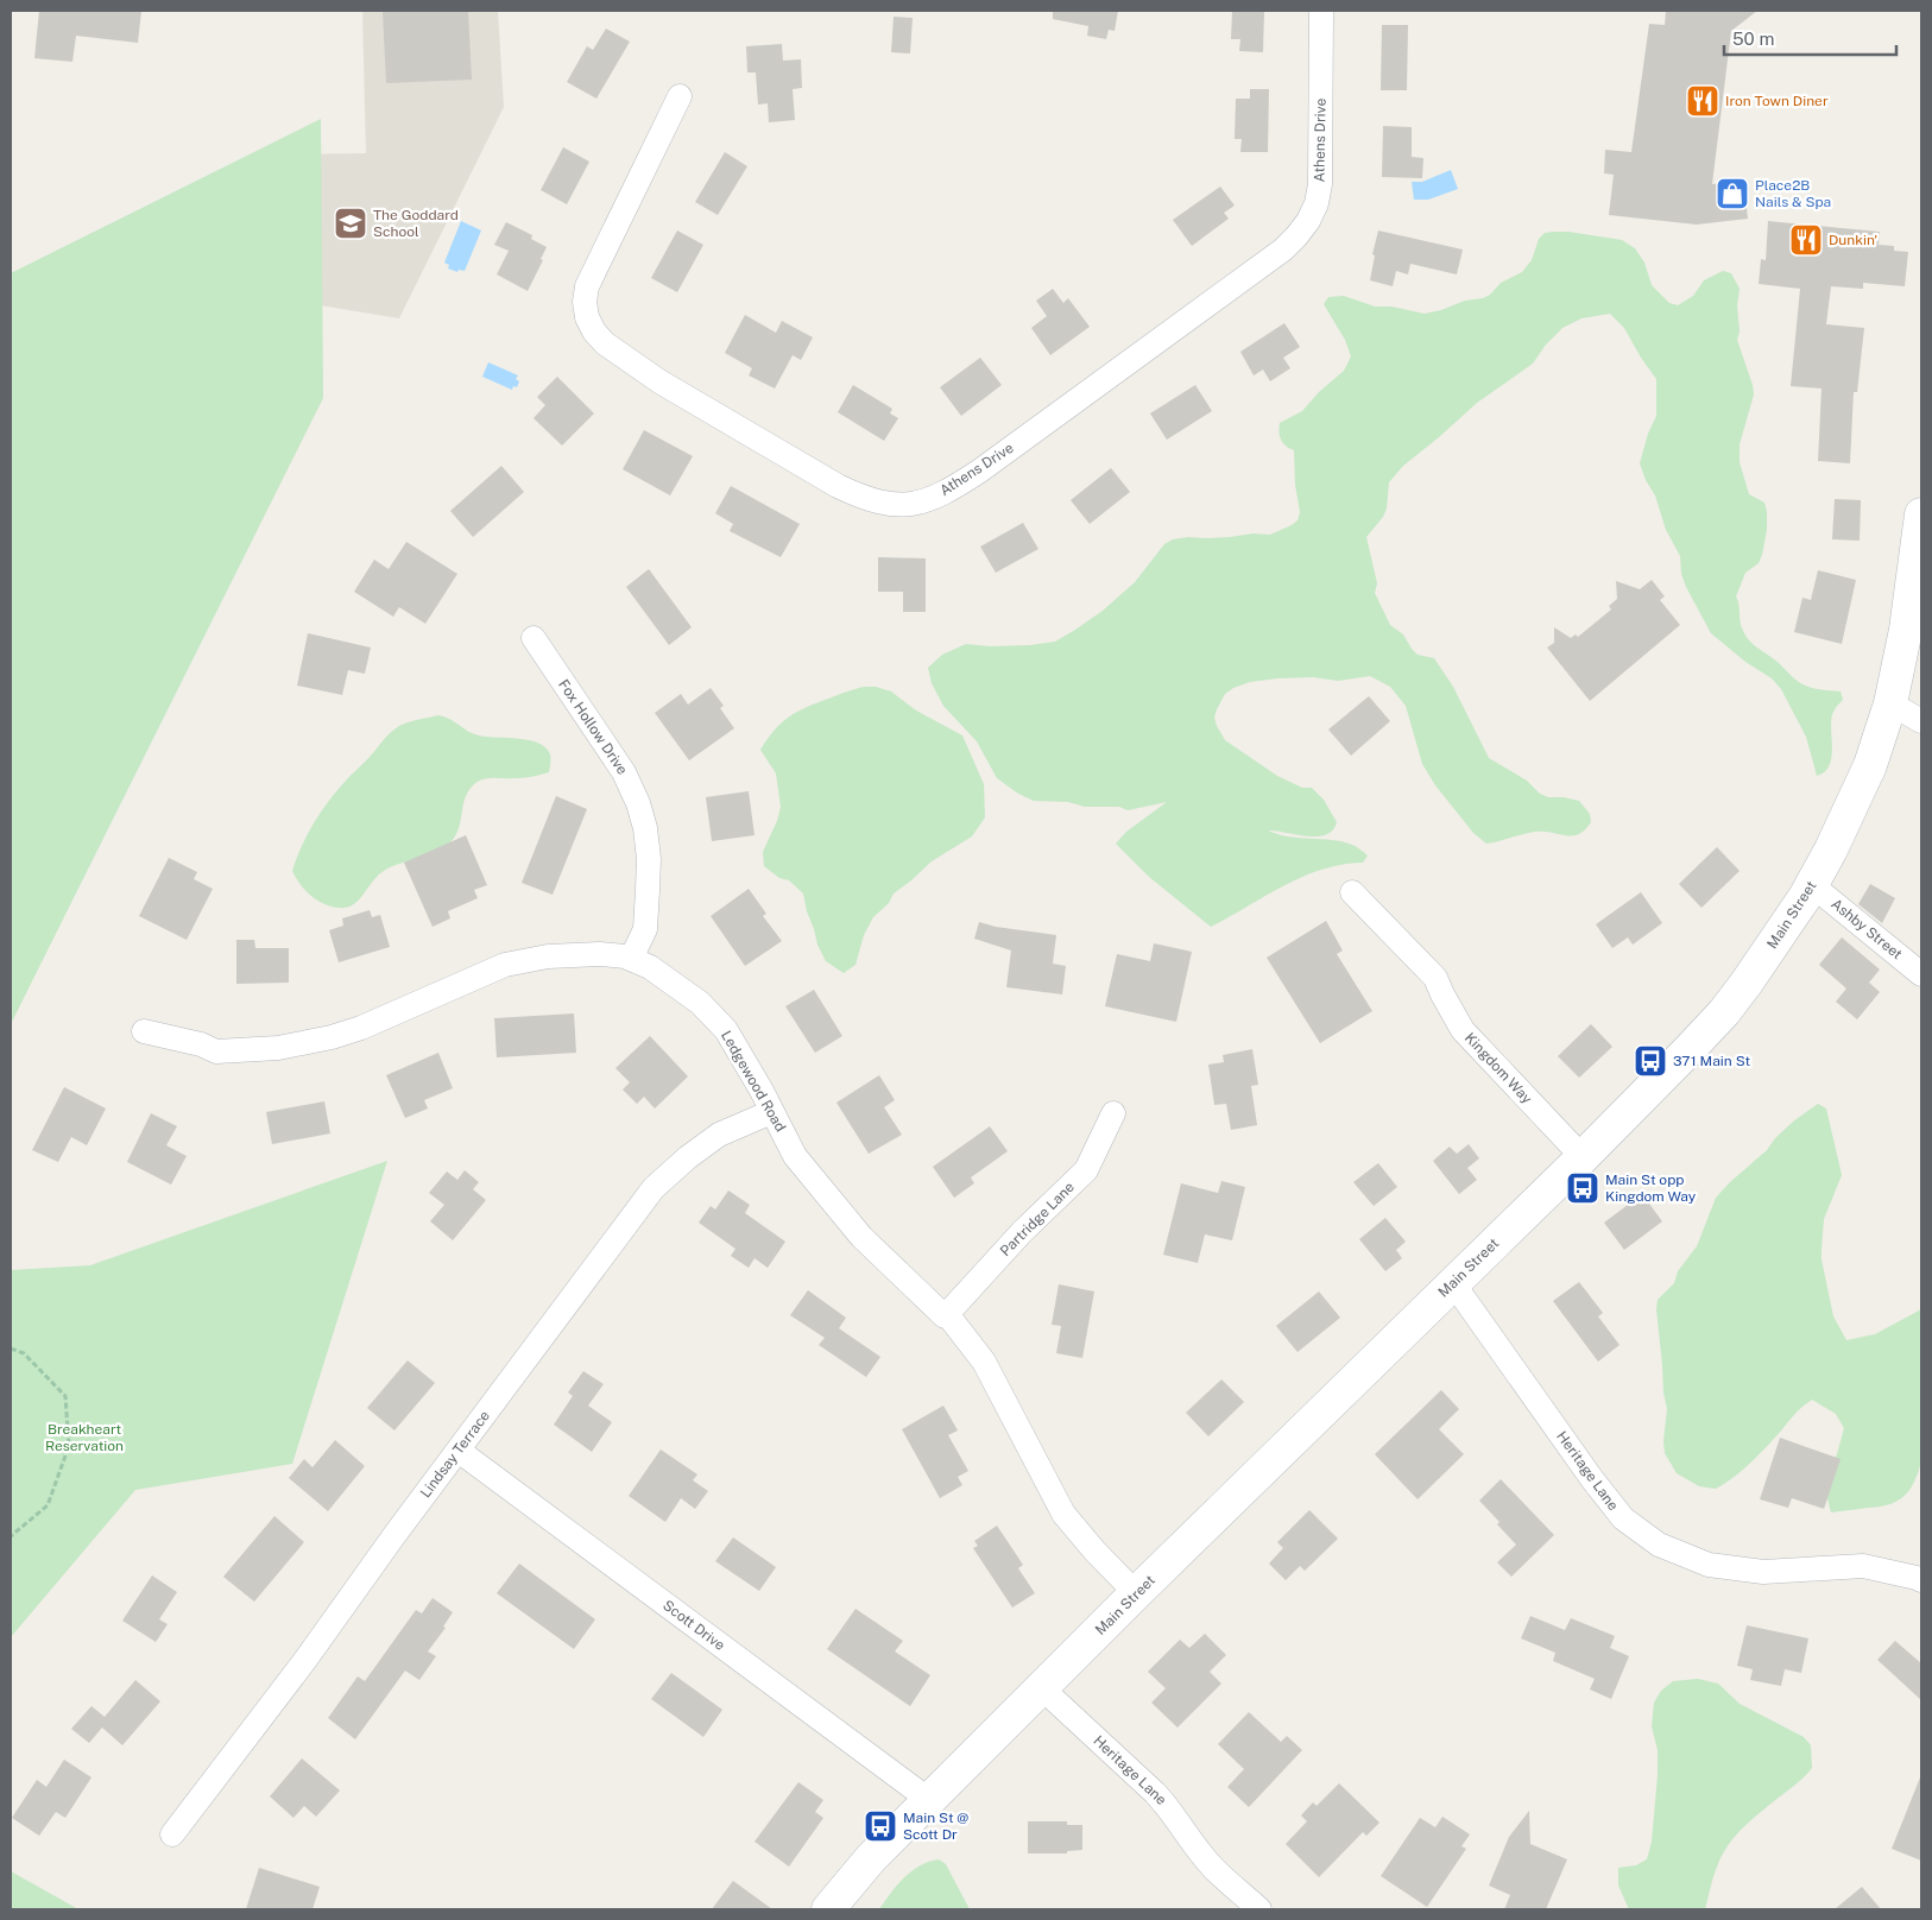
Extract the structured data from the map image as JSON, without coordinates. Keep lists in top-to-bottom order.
{
  "streets": {
    "main road": ["Main Street"],
    "street": [
      "Athens Drive",
      "Fox Hollow Drive",
      "Ashby Street",
      "Kingdom Way",
      "Ledgewood Road",
      "Partridge Lane",
      "Lindsay Terrace",
      "Heritage Lane",
      "Scott Drive"
    ]
  },
  "crossings": [
    ["Fox Hollow Drive", "Ledgewood Road"],
    ["Main Street", "Ashby Street"],
    ["Main Street", "Kingdom Way"],
    ["Main Street", "Ledgewood Road"],
    ["Main Street", "Heritage Lane"],
    ["Main Street", "Scott Drive"],
    ["Ledgewood Road", "Partridge Lane"],
    ["Ledgewood Road", "Lindsay Terrace"],
    ["Lindsay Terrace", "Scott Drive"]
  ],
  "parks": ["Breakheart Reservation"],
  "places": {
    "restaurant": ["Iron Town Diner", "Dunkin'"],
    "shop": ["Place2B Nails & Spa"],
    "school or university": ["The Goddard School"],
    "bus stop": ["371 Main St", "Main St opp Kingdom Way", "Main St @ Scott Dr"]
  },
  "scale_bar": "50 m"
}
